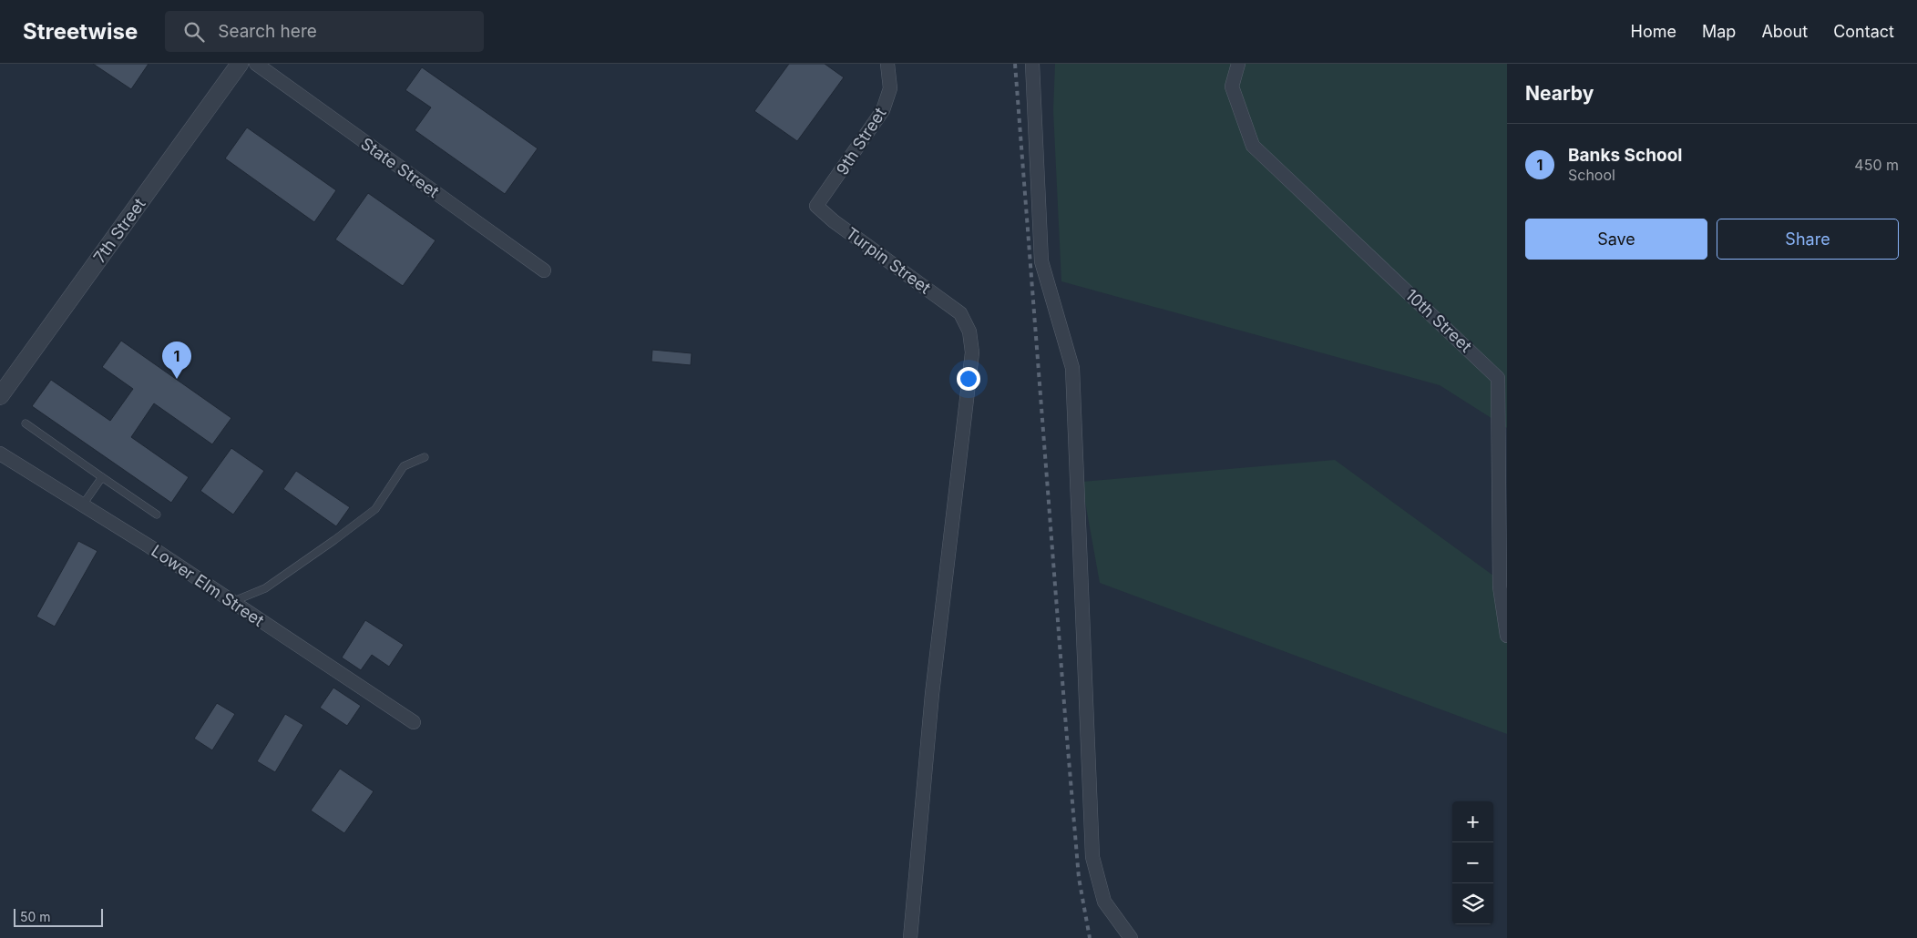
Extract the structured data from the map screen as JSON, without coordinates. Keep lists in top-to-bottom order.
{
  "streets": {
    "street": [
      "9th Street",
      "State Street",
      "7th Street",
      "Turpin Street",
      "10th Street",
      "Lower Elm Street"
    ]
  },
  "crossings": [
    ["9th Street", "Turpin Street"]
  ],
  "scale_bar": "50 m",
  "page": {
    "header": "Streetwise",
    "search": "Search here",
    "nav": [
      "Home",
      "Map",
      "About",
      "Contact"
    ],
    "heading": "Nearby",
    "list": [
      {
        "mark": "1",
        "name": "Banks School",
        "note": "School",
        "value": "450 m"
      }
    ],
    "buttons": ["Save", "Share"],
    "pins": "1",
    "map_buttons": ["+", "−"],
    "scale": "50 m"
  }
}
